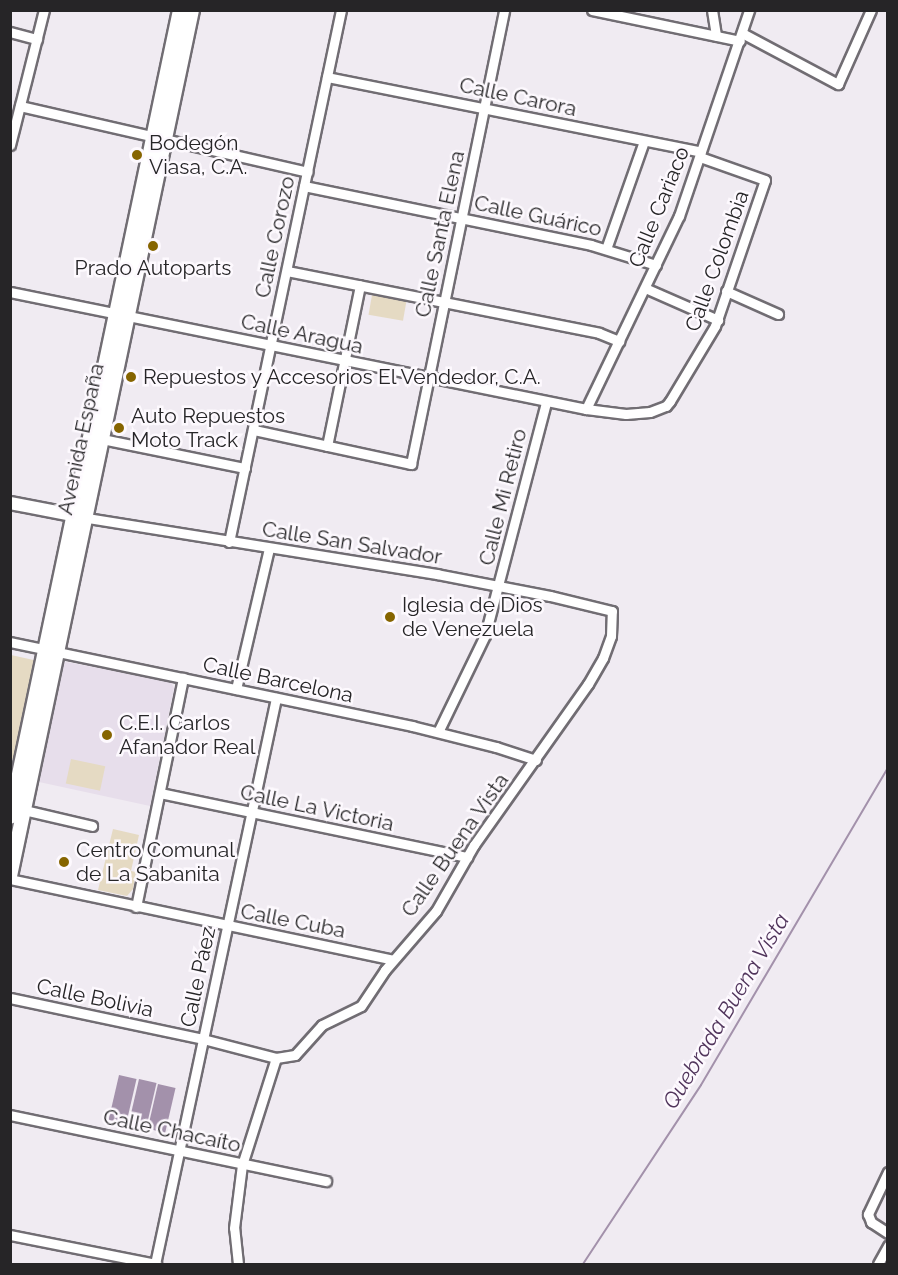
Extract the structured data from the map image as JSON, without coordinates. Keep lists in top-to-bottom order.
{
  "streets": {
    "main road": ["Avenida España"],
    "street": [
      "Calle Carora",
      "Calle Cariaco",
      "Calle Guárico",
      "Calle Santa Elena",
      "Calle Corozo",
      "Calle Colombia",
      "Calle Aragua",
      "Calle Mi Retiro",
      "Calle San Salvador",
      "Calle Barcelona",
      "Calle La Victoria",
      "Calle Buena Vista",
      "Calle Cuba",
      "Calle Páez",
      "Calle Bolivia",
      "Calle Chacaíto"
    ]
  },
  "crossings": [
    ["Calle Carora", "Calle Cariaco"],
    ["Calle Carora", "Calle Santa Elena"],
    ["Calle Carora", "Calle Corozo"],
    ["Calle Carora", "Calle Colombia"],
    ["Calle Cariaco", "Calle Guárico"],
    ["Calle Cariaco", "Calle Colombia"],
    ["Calle Cariaco", "Calle Aragua"],
    ["Calle Guárico", "Calle Santa Elena"],
    ["Calle Guárico", "Calle Corozo"],
    ["Calle Santa Elena", "Calle Aragua"],
    ["Calle Corozo", "Calle Aragua"],
    ["Calle Corozo", "Calle San Salvador"],
    ["Calle Colombia", "Calle Aragua"],
    ["Calle Aragua", "Avenida España"],
    ["Calle Aragua", "Calle Mi Retiro"],
    ["Avenida España", "Calle San Salvador"],
    ["Avenida España", "Calle Barcelona"],
    ["Avenida España", "Calle Cuba"],
    ["Calle Mi Retiro", "Calle San Salvador"],
    ["Calle Mi Retiro", "Calle Barcelona"],
    ["Calle San Salvador", "Calle Buena Vista"],
    ["Calle Barcelona", "Calle Buena Vista"],
    ["Calle Barcelona", "Calle Páez"],
    ["Calle La Victoria", "Calle Buena Vista"],
    ["Calle La Victoria", "Calle Páez"],
    ["Calle Buena Vista", "Calle Cuba"],
    ["Calle Buena Vista", "Calle Bolivia"],
    ["Calle Cuba", "Calle Páez"],
    ["Calle Páez", "Calle Bolivia"],
    ["Calle Páez", "Calle Chacaíto"]
  ],
  "water": ["Quebrada Buena Vista"],
  "places": [
    "Bodegón Viasa, C.A.",
    "Prado Autoparts",
    "Repuestos y Accesorios El Vendedor, C.A.",
    "Auto Repuestos Moto Track",
    "Iglesia de Dios de Venezuela",
    "C.E.I. Carlos Afanador Real",
    "Centro Comunal de La Sabanita"
  ]
}
